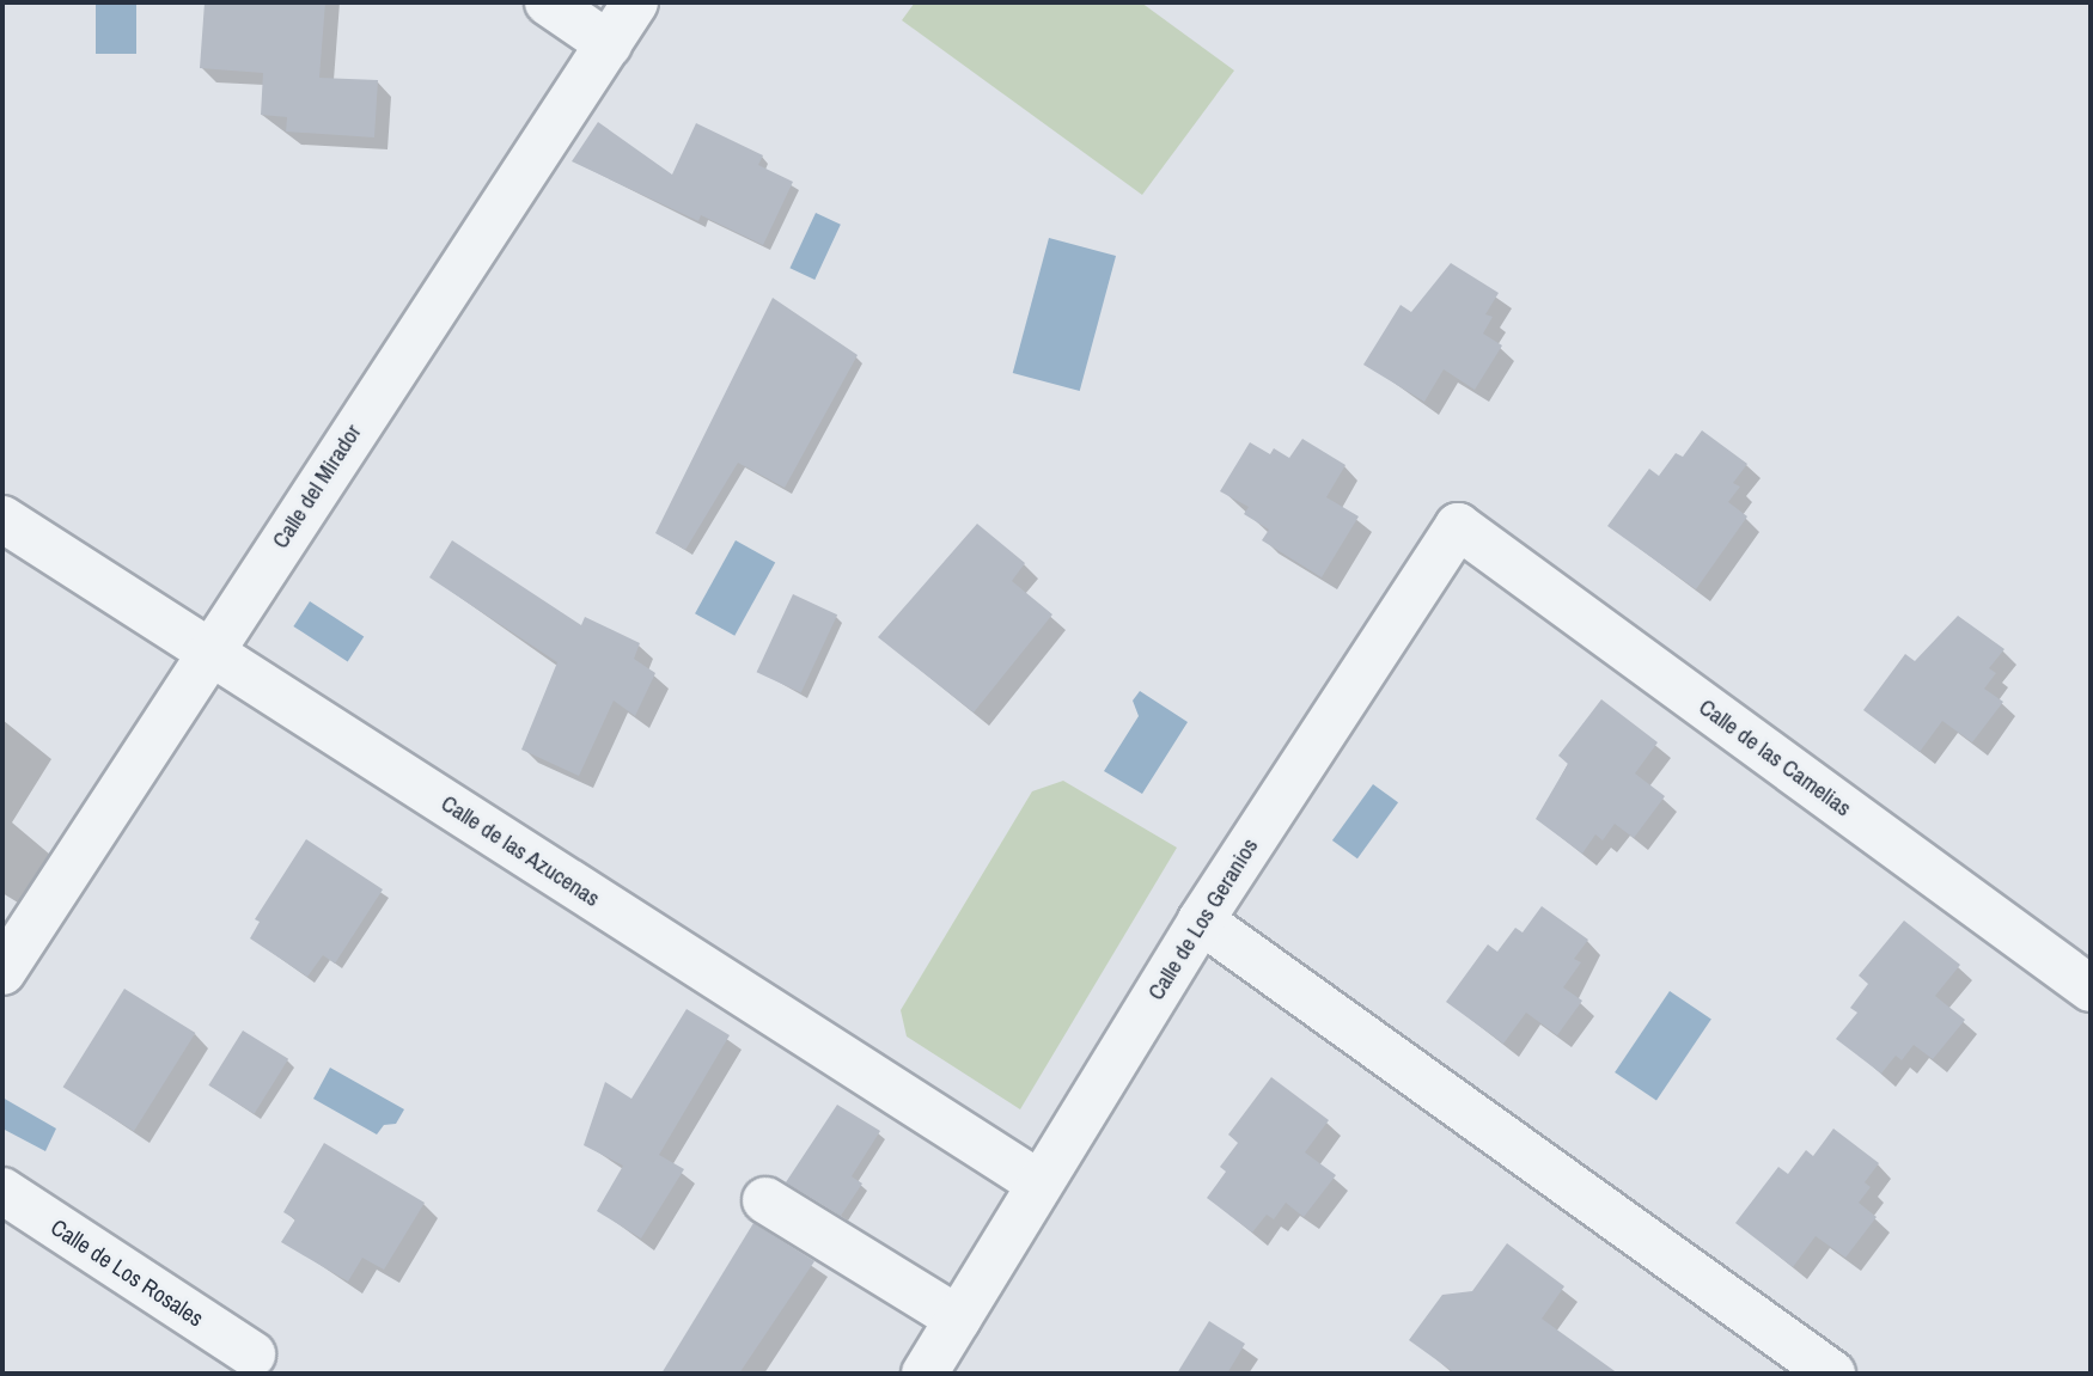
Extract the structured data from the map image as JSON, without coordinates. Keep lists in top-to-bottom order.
{
  "streets": {
    "street": [
      "Calle del Mirador",
      "Calle de las Camelias",
      "Calle de las Azucenas",
      "Calle de Los Geranios",
      "Calle de Los Rosales"
    ]
  },
  "crossings": [
    ["Calle del Mirador", "Calle de las Azucenas"],
    ["Calle de las Camelias", "Calle de Los Geranios"],
    ["Calle de las Azucenas", "Calle de Los Geranios"]
  ]
}
